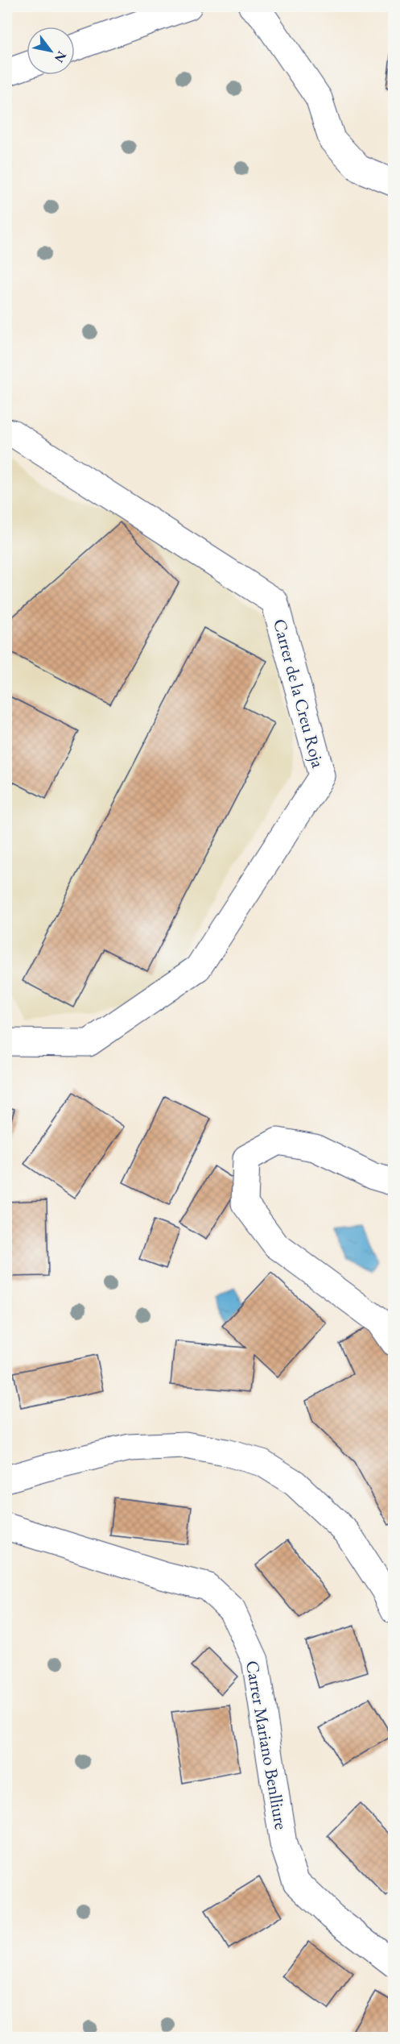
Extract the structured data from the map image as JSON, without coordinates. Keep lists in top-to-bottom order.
{
  "streets": {
    "street": ["Carrer de la Creu Roja", "Carrer Mariano Benlliure"]
  },
  "north": "bottom right"
}
